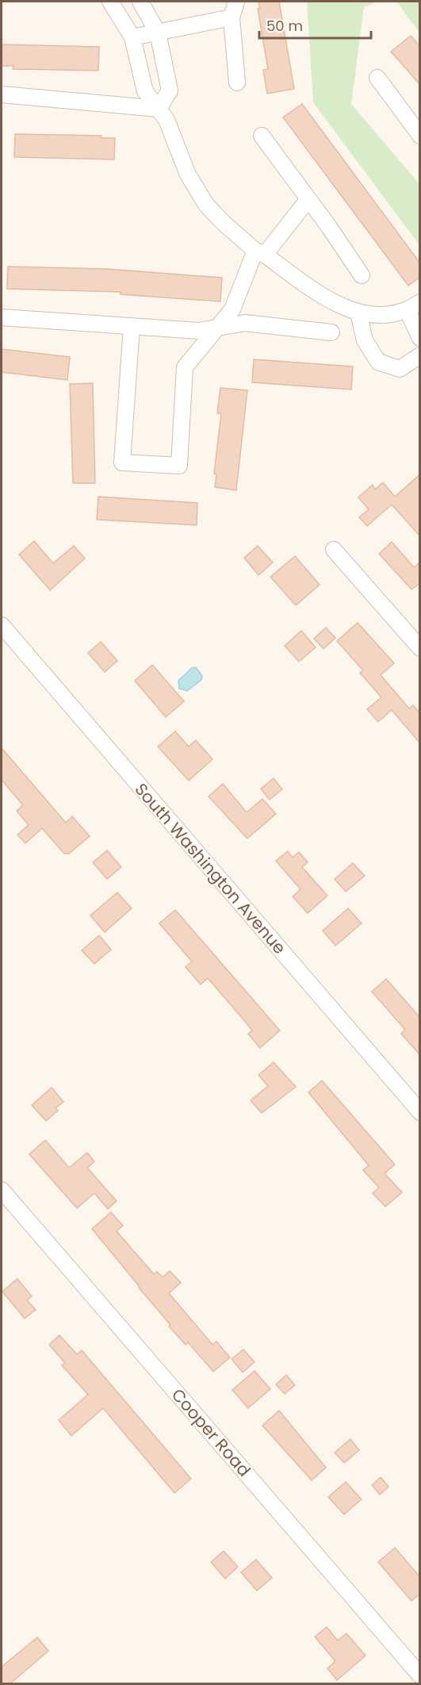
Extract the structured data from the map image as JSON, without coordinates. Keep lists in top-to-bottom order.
{
  "streets": {
    "street": ["South Washington Avenue", "Cooper Road"]
  },
  "scale_bar": "50 m"
}
